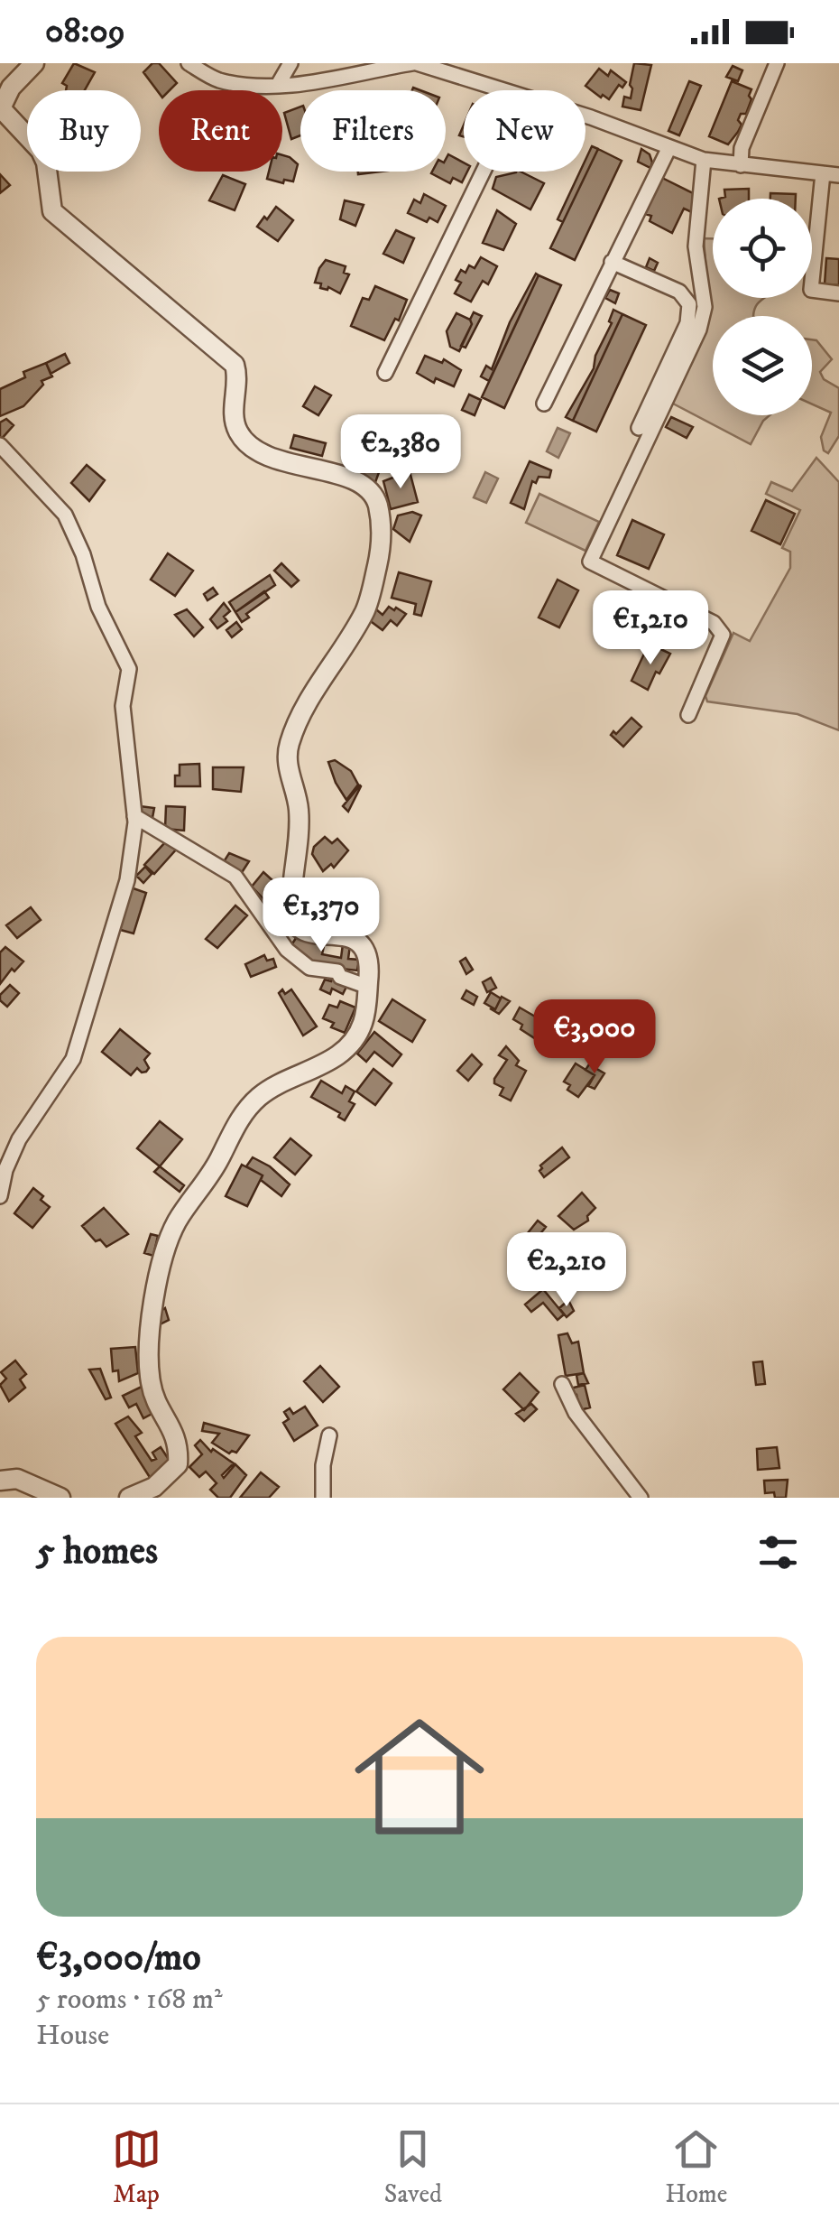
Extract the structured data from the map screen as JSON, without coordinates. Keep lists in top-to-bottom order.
{
  "page": {
    "status": "08:09",
    "chip": [
      "Buy",
      "Rent",
      "Filters",
      "New"
    ],
    "price": [
      "€2,380",
      "€1,210",
      "€1,370",
      "€3,000",
      "€2,210"
    ],
    "heading": "5 homes",
    "list": [
      {
        "name": "€3,000/mo",
        "note": "5 rooms · 168 m² · House"
      }
    ],
    "tabs": ["Map", "Saved", "Home"]
  }
}
